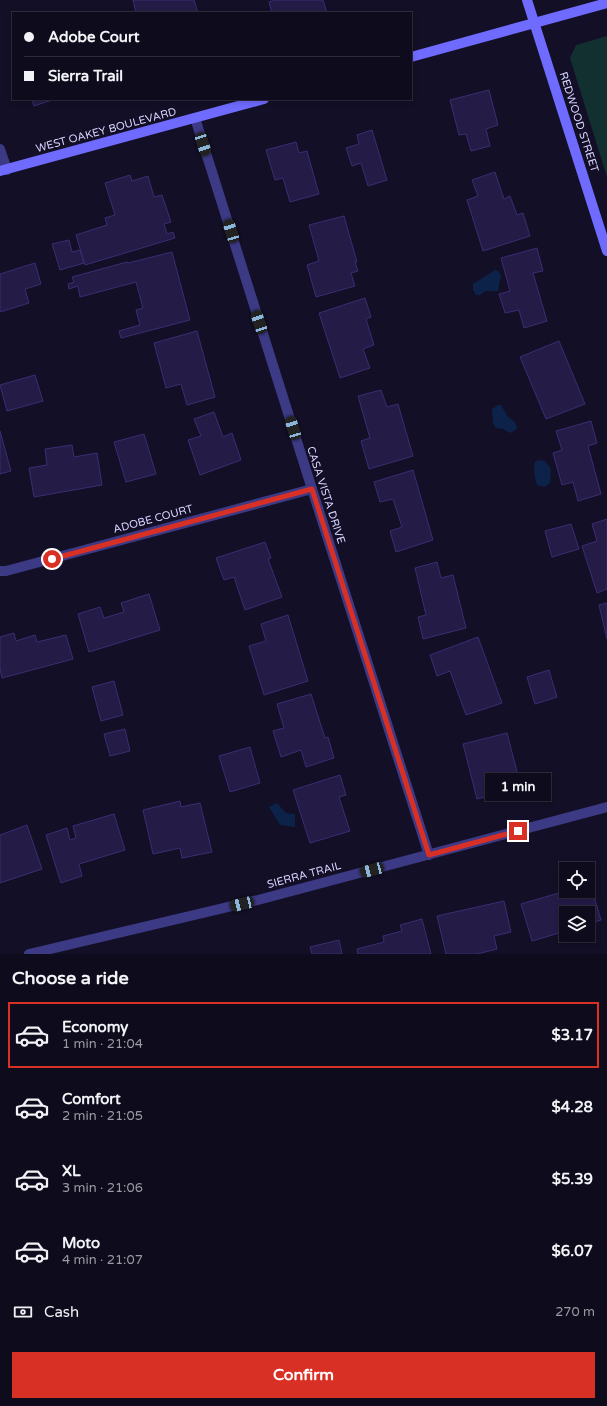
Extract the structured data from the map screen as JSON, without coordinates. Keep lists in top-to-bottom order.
{
  "streets": {
    "main road": ["REDWOOD STREET", "WEST OAKEY BOULEVARD"],
    "street": ["CASA VISTA DRIVE", "ADOBE COURT", "SIERRA TRAIL"]
  },
  "crossings": [
    ["WEST OAKEY BOULEVARD", "CASA VISTA DRIVE"],
    ["CASA VISTA DRIVE", "ADOBE COURT"],
    ["CASA VISTA DRIVE", "SIERRA TRAIL"]
  ],
  "page": {
    "banner": ["Adobe Court", "Sierra Trail"],
    "bubble": "1 min",
    "heading": "Choose a ride",
    "list": [
      {
        "name": "Economy",
        "note": "1 min · 21:04",
        "value": "$3.17"
      },
      {
        "name": "Comfort",
        "note": "2 min · 21:05",
        "value": "$4.28"
      },
      {
        "name": "XL",
        "note": "3 min · 21:06",
        "value": "$5.39"
      },
      {
        "name": "Moto",
        "note": "4 min · 21:07",
        "value": "$6.07"
      }
    ],
    "pay": ["Cash", "270 m"],
    "buttons": "Confirm"
  }
}
